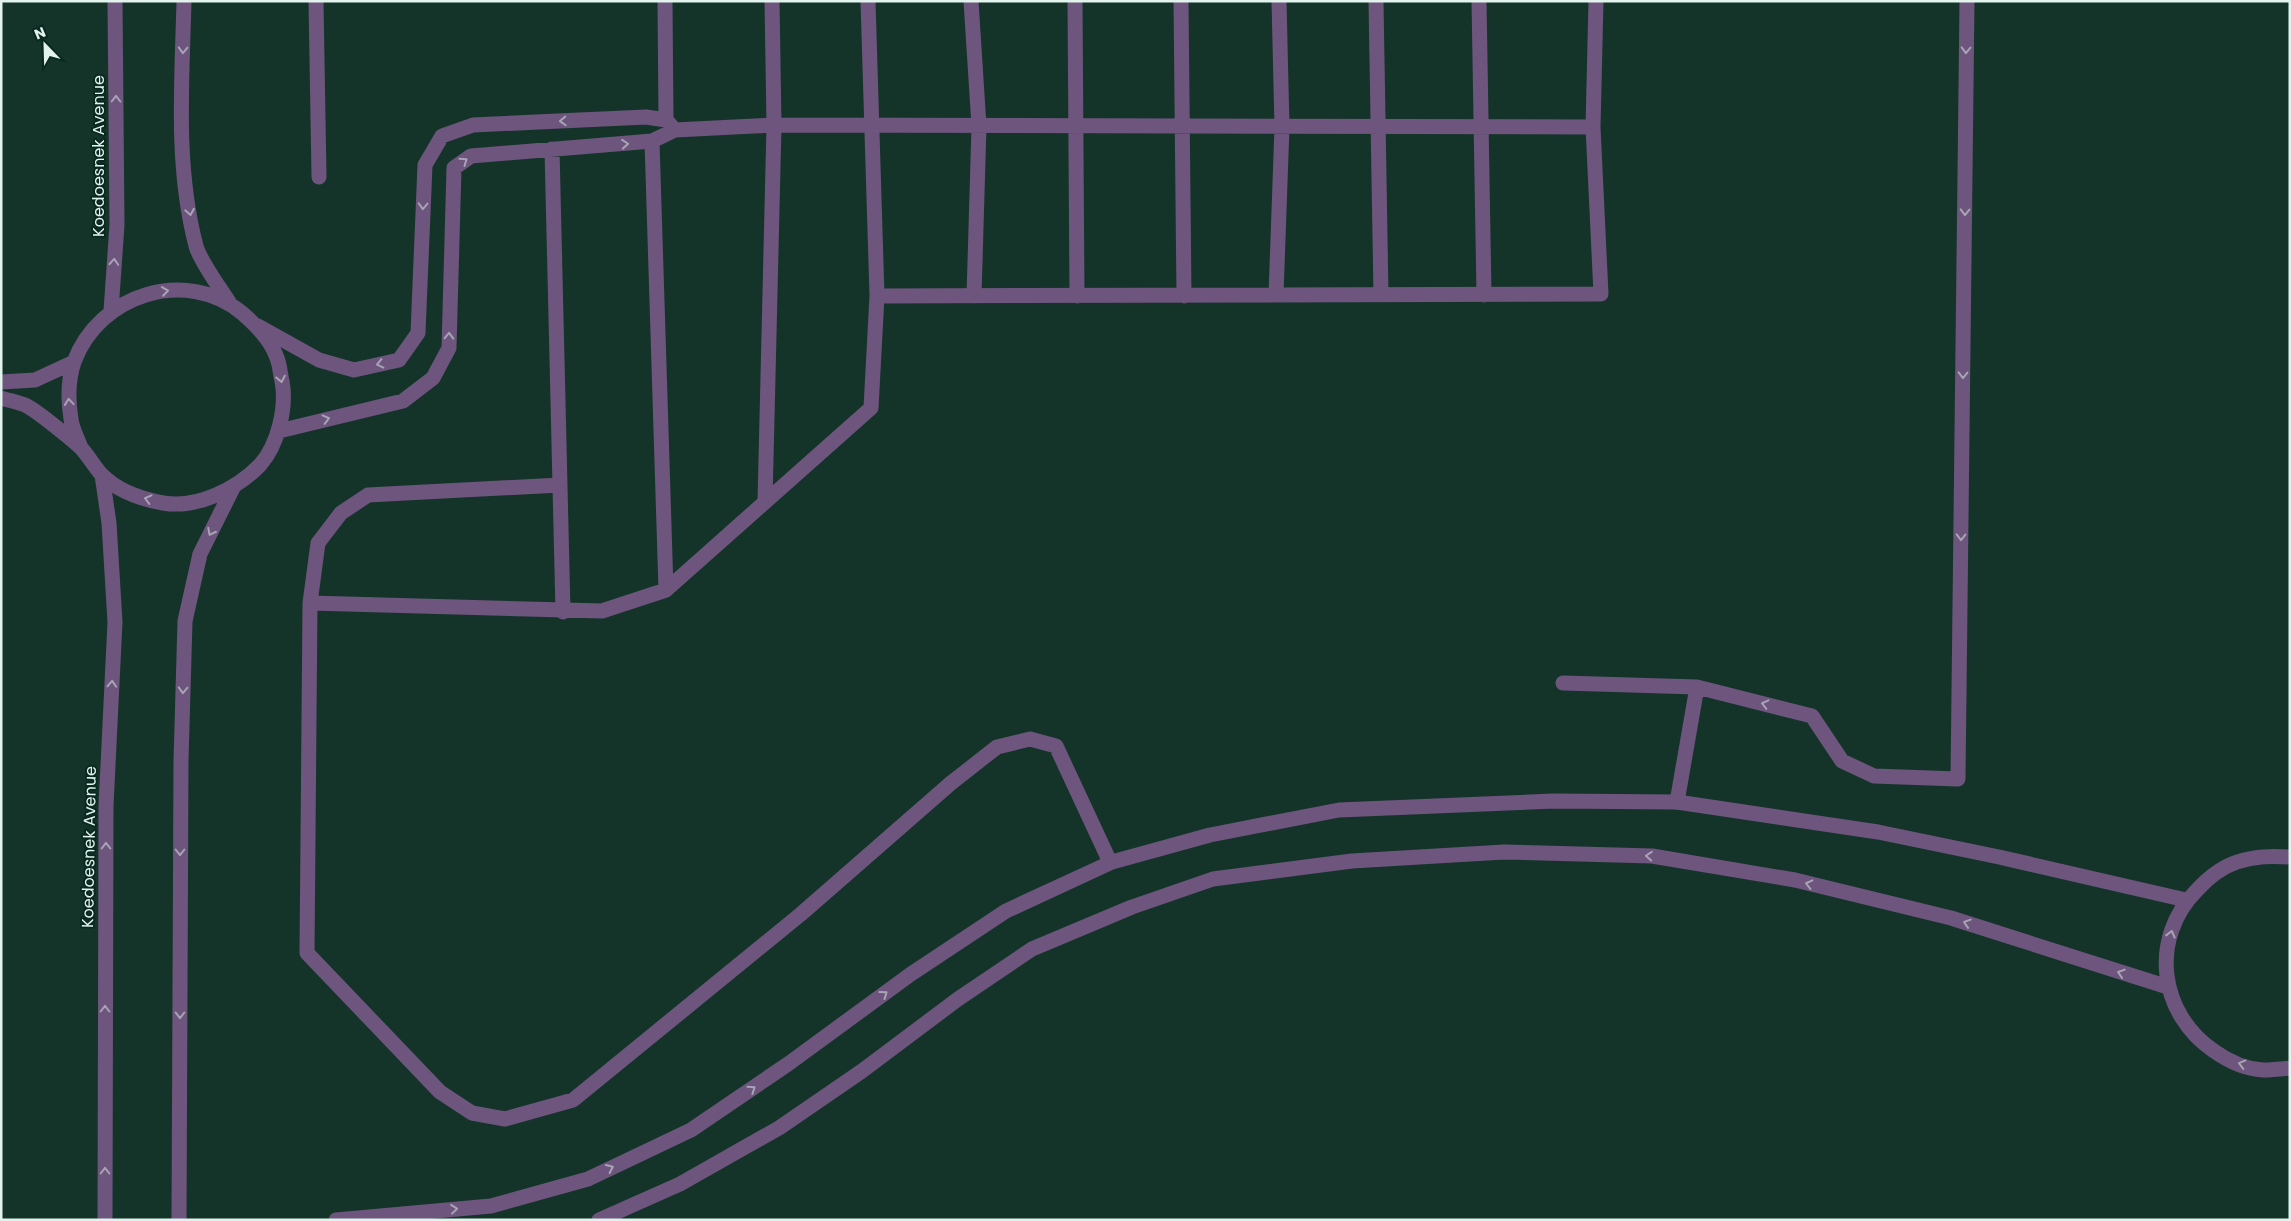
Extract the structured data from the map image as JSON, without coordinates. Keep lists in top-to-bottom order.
{
  "streets": {
    "street": ["Koedoesnek Avenue"]
  },
  "north": "top left"
}
